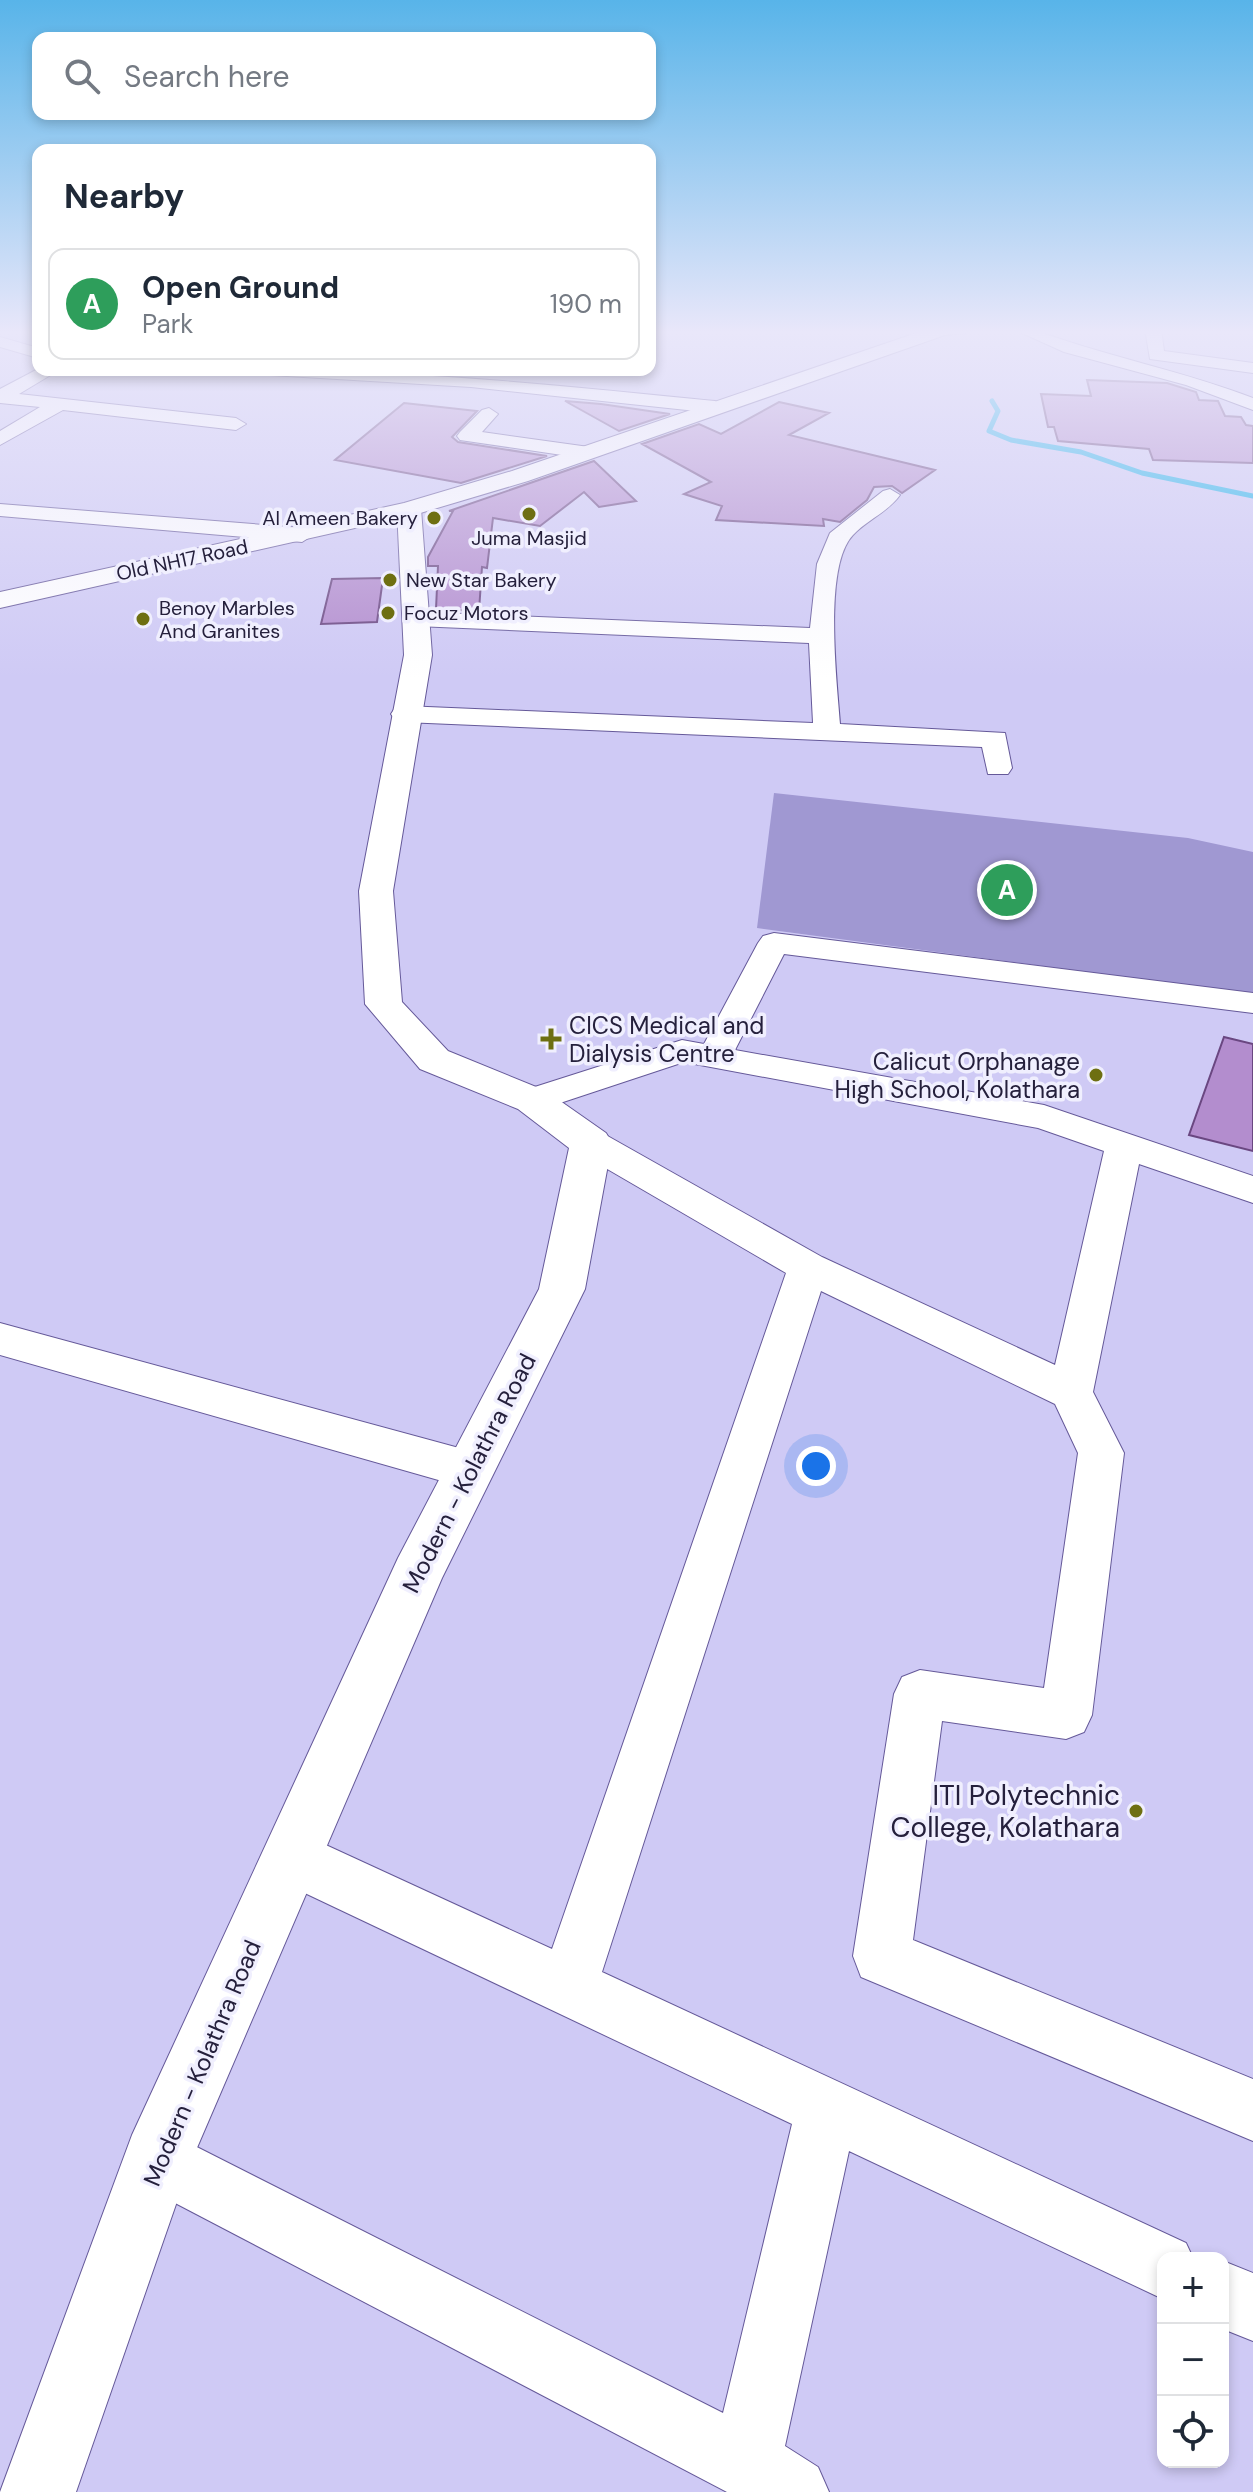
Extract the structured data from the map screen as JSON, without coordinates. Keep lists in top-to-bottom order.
{
  "streets": {
    "main road": ["Old NH17 Road", "Modern - Kolathra Road"]
  },
  "places": {
    "other": [
      "Juma Masjid",
      "Al Ameen Bakery",
      "New Star Bakery",
      "Focuz Motors",
      "Benoy Marbles And Granites",
      "Calicut Orphanage High School, Kolathara",
      "ITI Polytechnic College, Kolathara"
    ],
    "health": ["CICS Medical and Dialysis Centre"]
  },
  "page": {
    "search": "Search here",
    "heading": "Nearby",
    "list": [
      {
        "mark": "A",
        "name": "Open Ground",
        "note": "Park",
        "value": "190 m"
      }
    ],
    "pins": "A",
    "map_buttons": ["+", "−"]
  }
}
